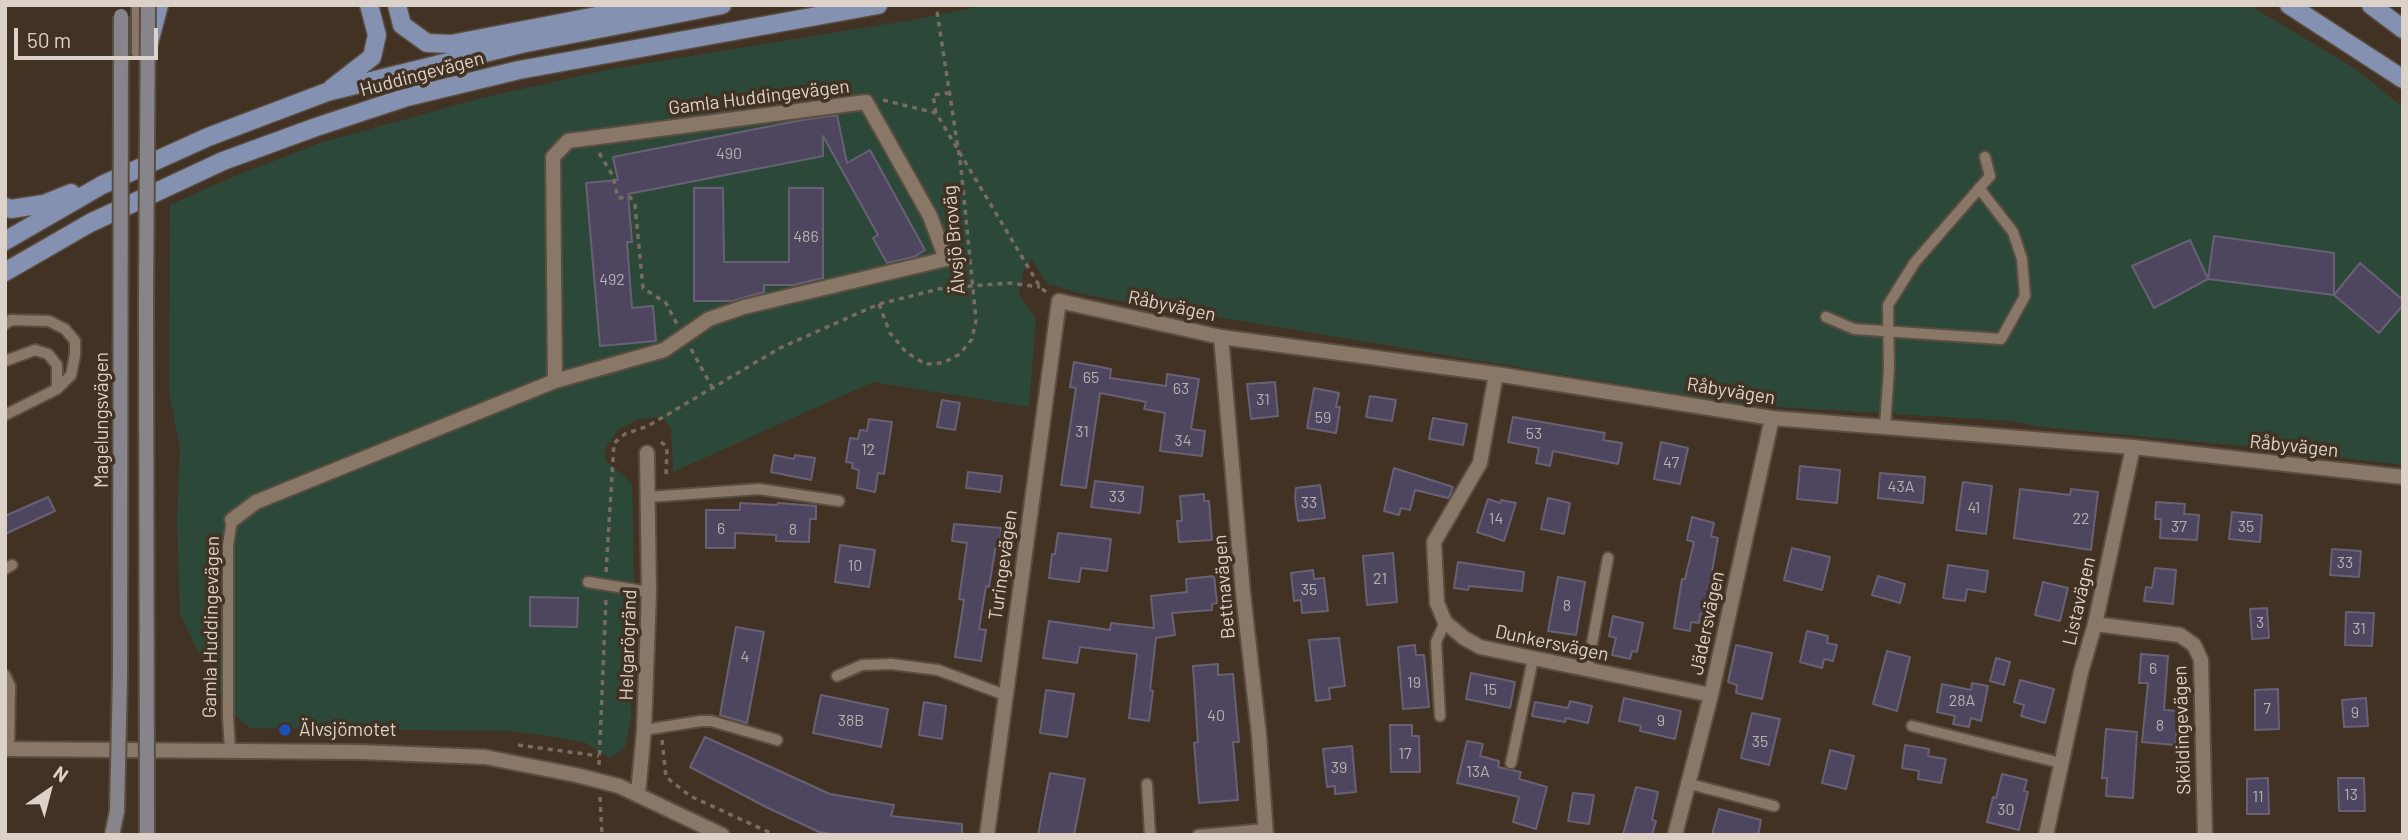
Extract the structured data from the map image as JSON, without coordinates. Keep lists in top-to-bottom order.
{
  "streets": {
    "main road": ["Huddingevägen", "Magelungsvägen"],
    "street": [
      "Gamla Huddingevägen",
      "Råbyvägen",
      "Turingevägen",
      "Bettnavägen",
      "Listavägen",
      "Jädersvägen",
      "Dunkersvägen",
      "Helgarögränd",
      "Sköldingevägen"
    ],
    "path": ["Älvsjö Broväg"]
  },
  "crossings": [
    ["Råbyvägen", "Turingevägen"],
    ["Råbyvägen", "Bettnavägen"],
    ["Råbyvägen", "Listavägen"],
    ["Råbyvägen", "Jädersvägen"],
    ["Listavägen", "Sköldingevägen"],
    ["Jädersvägen", "Dunkersvägen"]
  ],
  "places": ["Älvsjömotet"],
  "house_numbers": [
    "490",
    "486",
    "492",
    "65",
    "63",
    "31",
    "59",
    "31",
    "53",
    "34",
    "12",
    "47",
    "43A",
    "33",
    "33",
    "41",
    "14",
    "22",
    "37",
    "35",
    "6",
    "8",
    "33",
    "10",
    "21",
    "35",
    "8",
    "3",
    "31",
    "4",
    "6",
    "19",
    "15",
    "28A",
    "7",
    "9",
    "40",
    "38B",
    "9",
    "8",
    "35",
    "17",
    "39",
    "13A",
    "13",
    "11",
    "30"
  ],
  "scale_bar": "50 m",
  "north": "top right"
}
